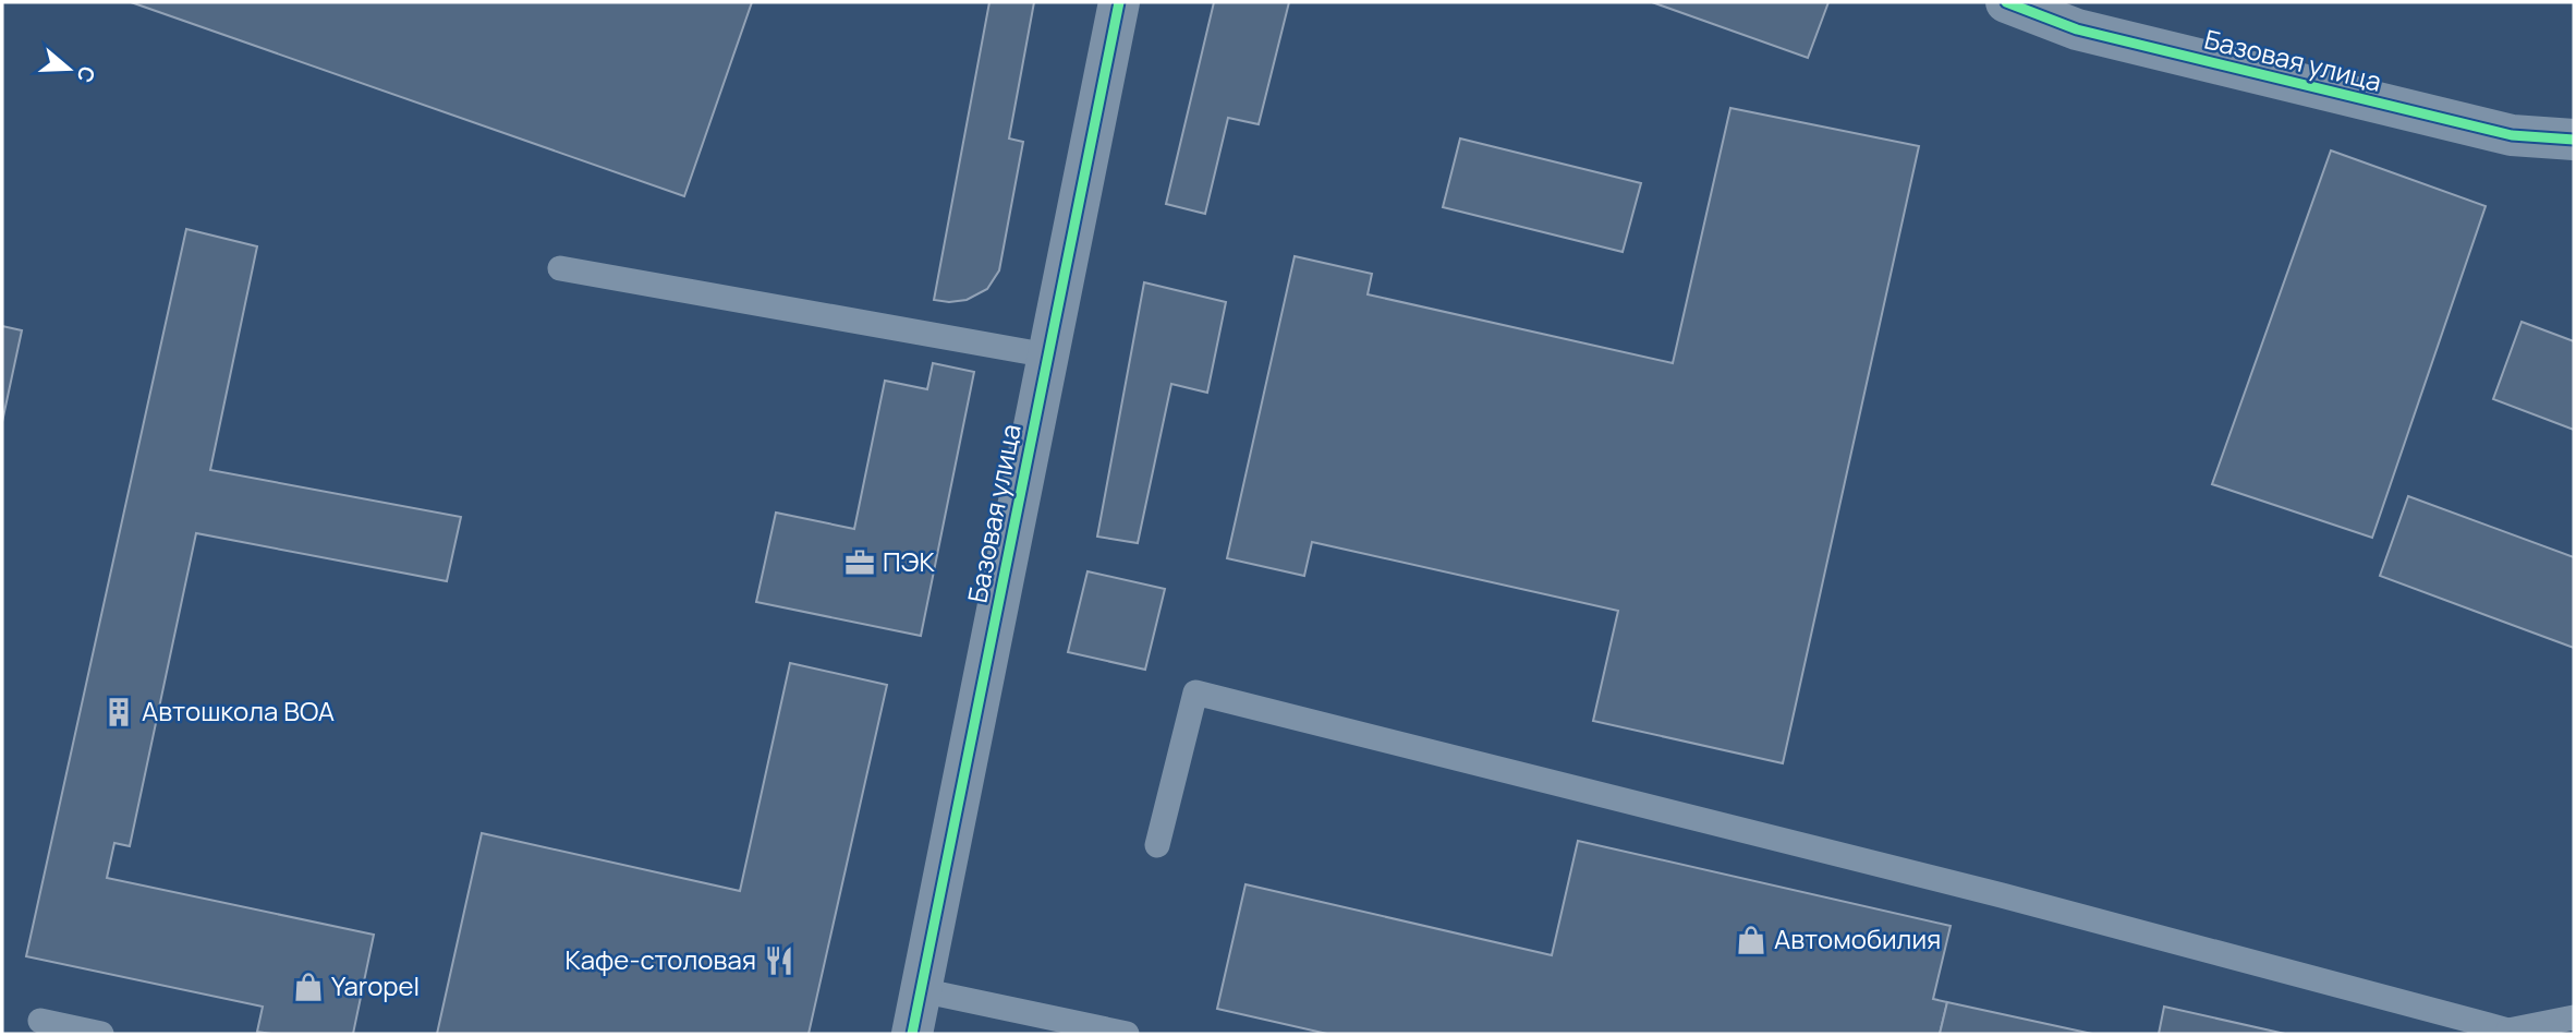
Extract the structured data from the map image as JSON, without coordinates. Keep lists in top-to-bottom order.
{
  "streets": {
    "street": ["Базовая улица"]
  },
  "places": {
    "office": ["ПЭК"],
    "building": ["Автошкола ВОА"],
    "shop": ["Автомобилия", "Yaropel"],
    "restaurant": ["Кафе-столовая"]
  },
  "north": "right"
}
